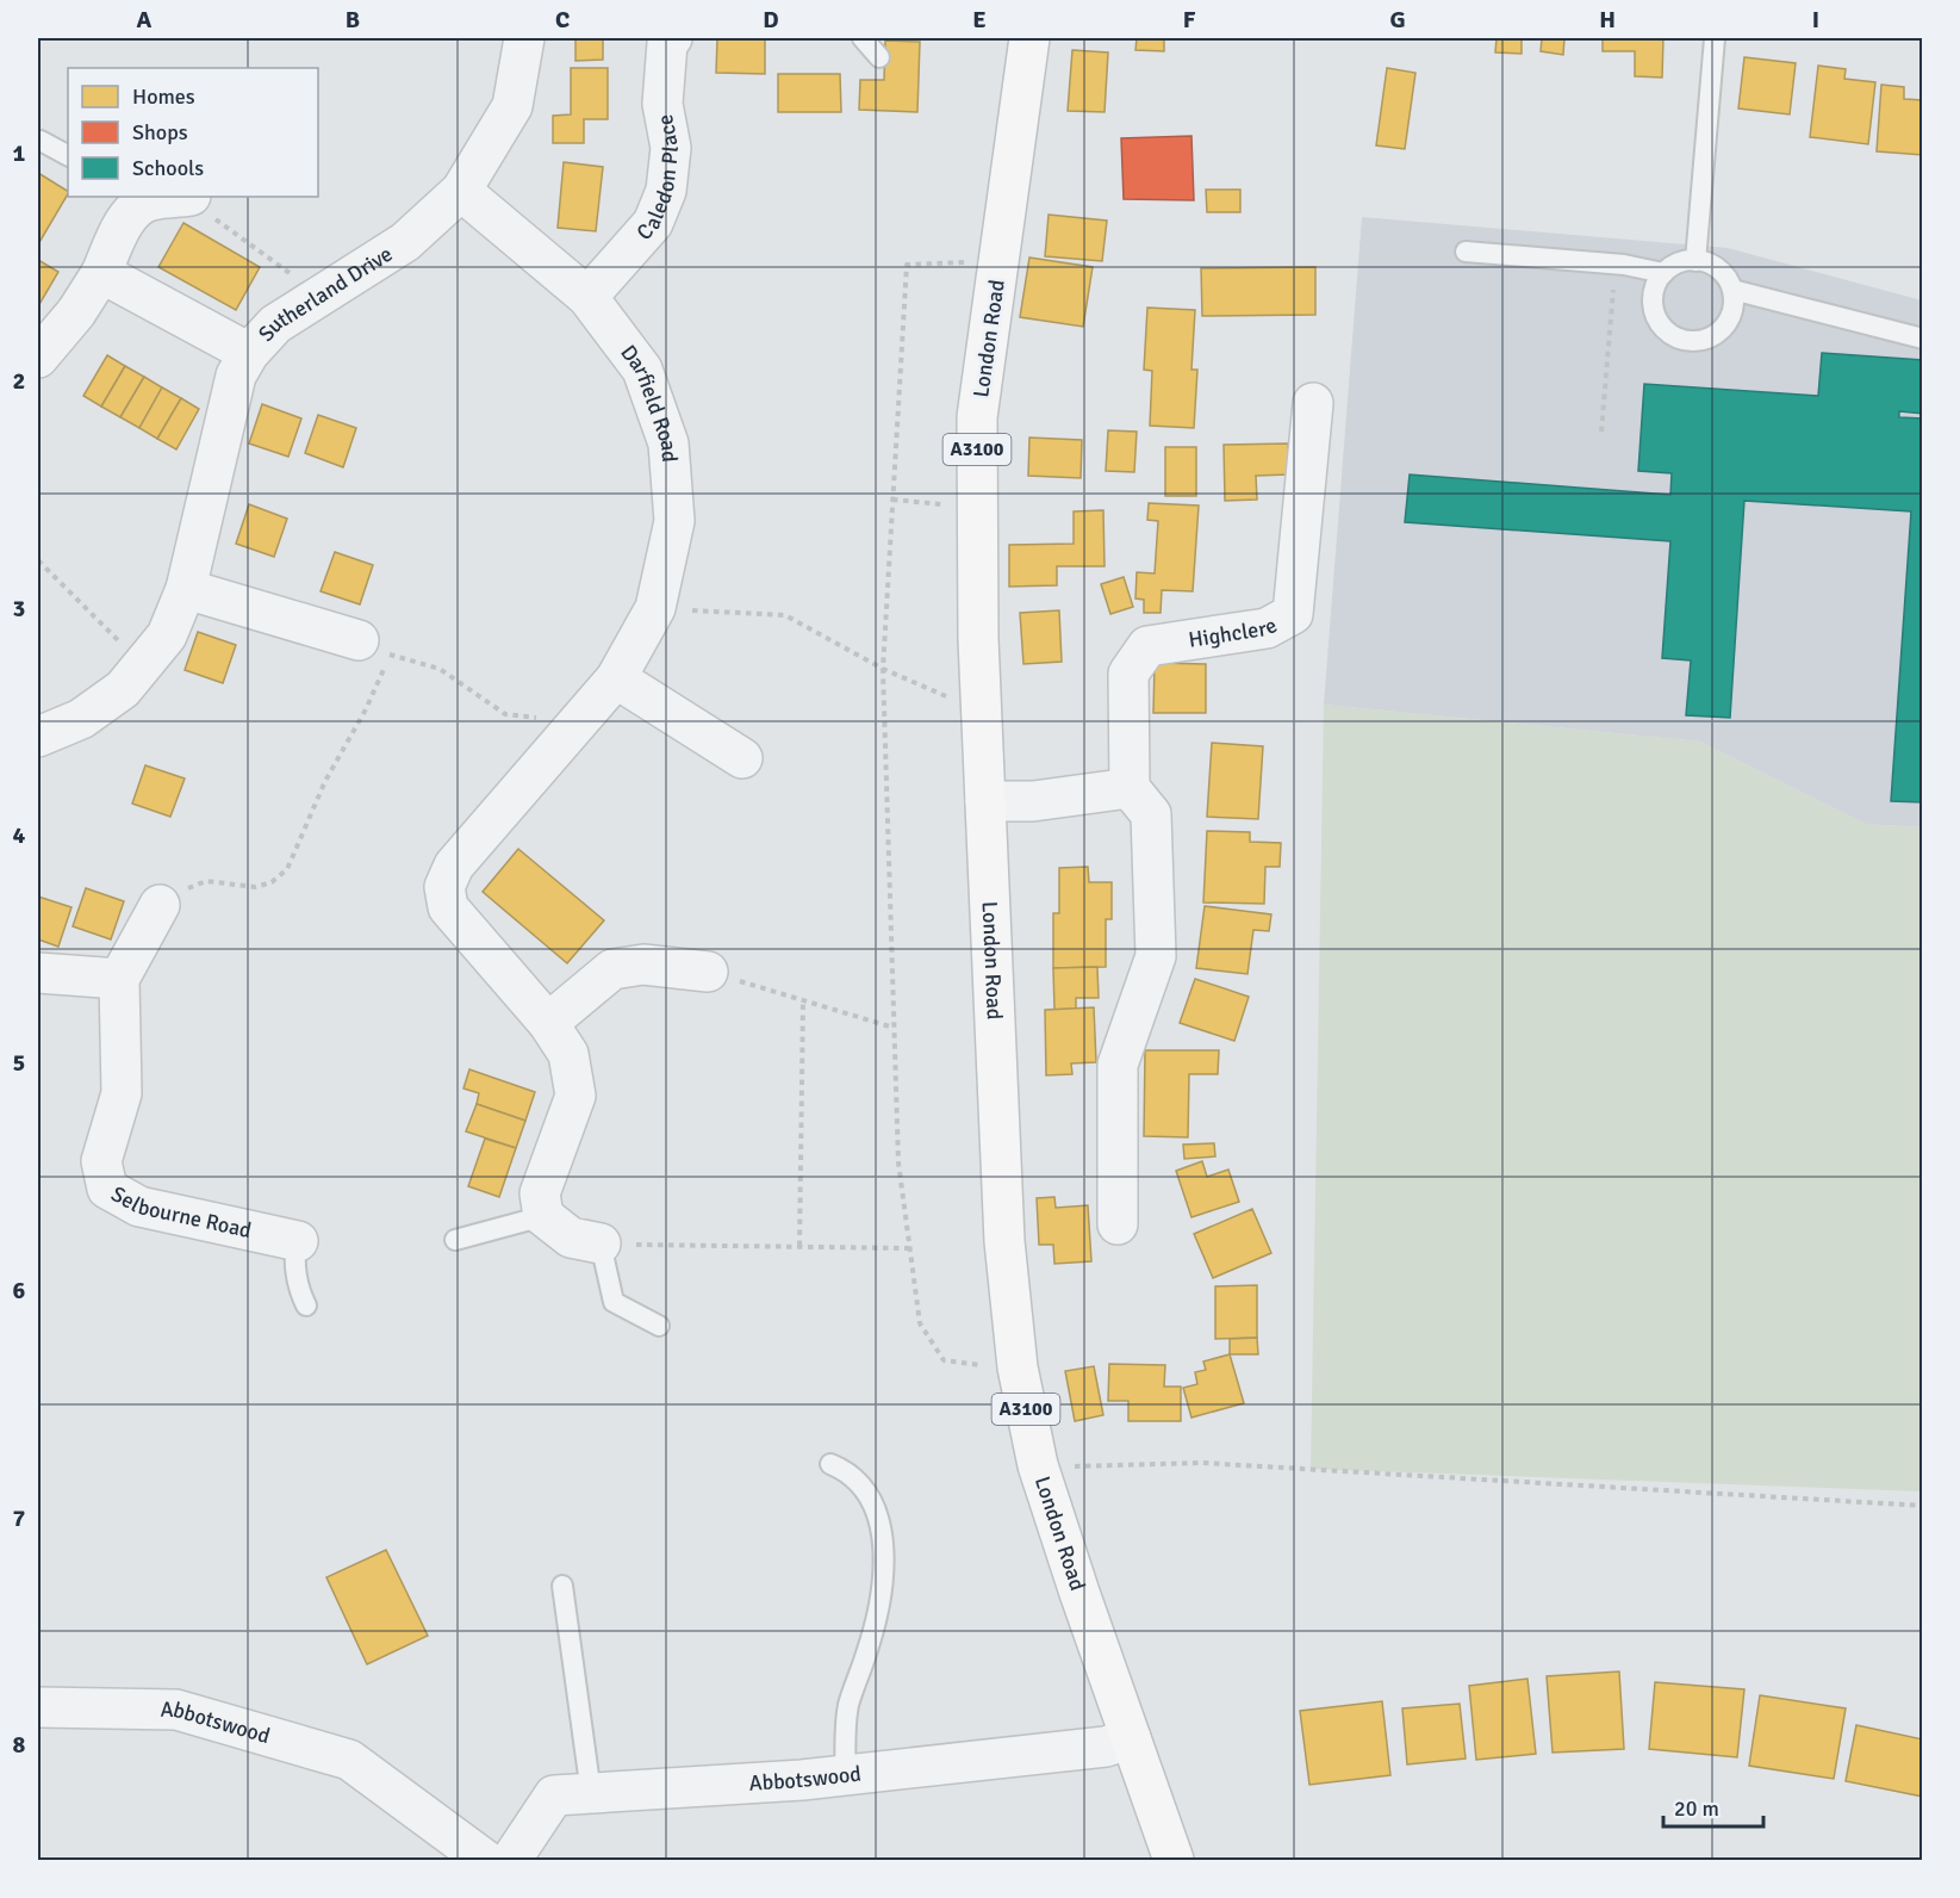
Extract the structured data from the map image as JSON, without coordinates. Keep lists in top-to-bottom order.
{
  "streets": {
    "main road": ["London Road", "A3100"],
    "street": [
      "Caledon Place",
      "Sutherland Drive",
      "Darfield Road",
      "Highclere",
      "Selbourne Road",
      "Abbotswood"
    ]
  },
  "crossings": [
    ["Caledon Place", "Darfield Road"],
    ["Sutherland Drive", "Darfield Road"],
    ["London Road", "Abbotswood"]
  ],
  "legend": ["Homes", "Shops", "Schools"],
  "scale_bar": "20 m",
  "grid": {
    "columns": [
      "A",
      "B",
      "C",
      "D",
      "E",
      "F",
      "G",
      "H",
      "I"
    ],
    "rows": [
      "1",
      "2",
      "3",
      "4",
      "5",
      "6",
      "7",
      "8"
    ]
  }
}
